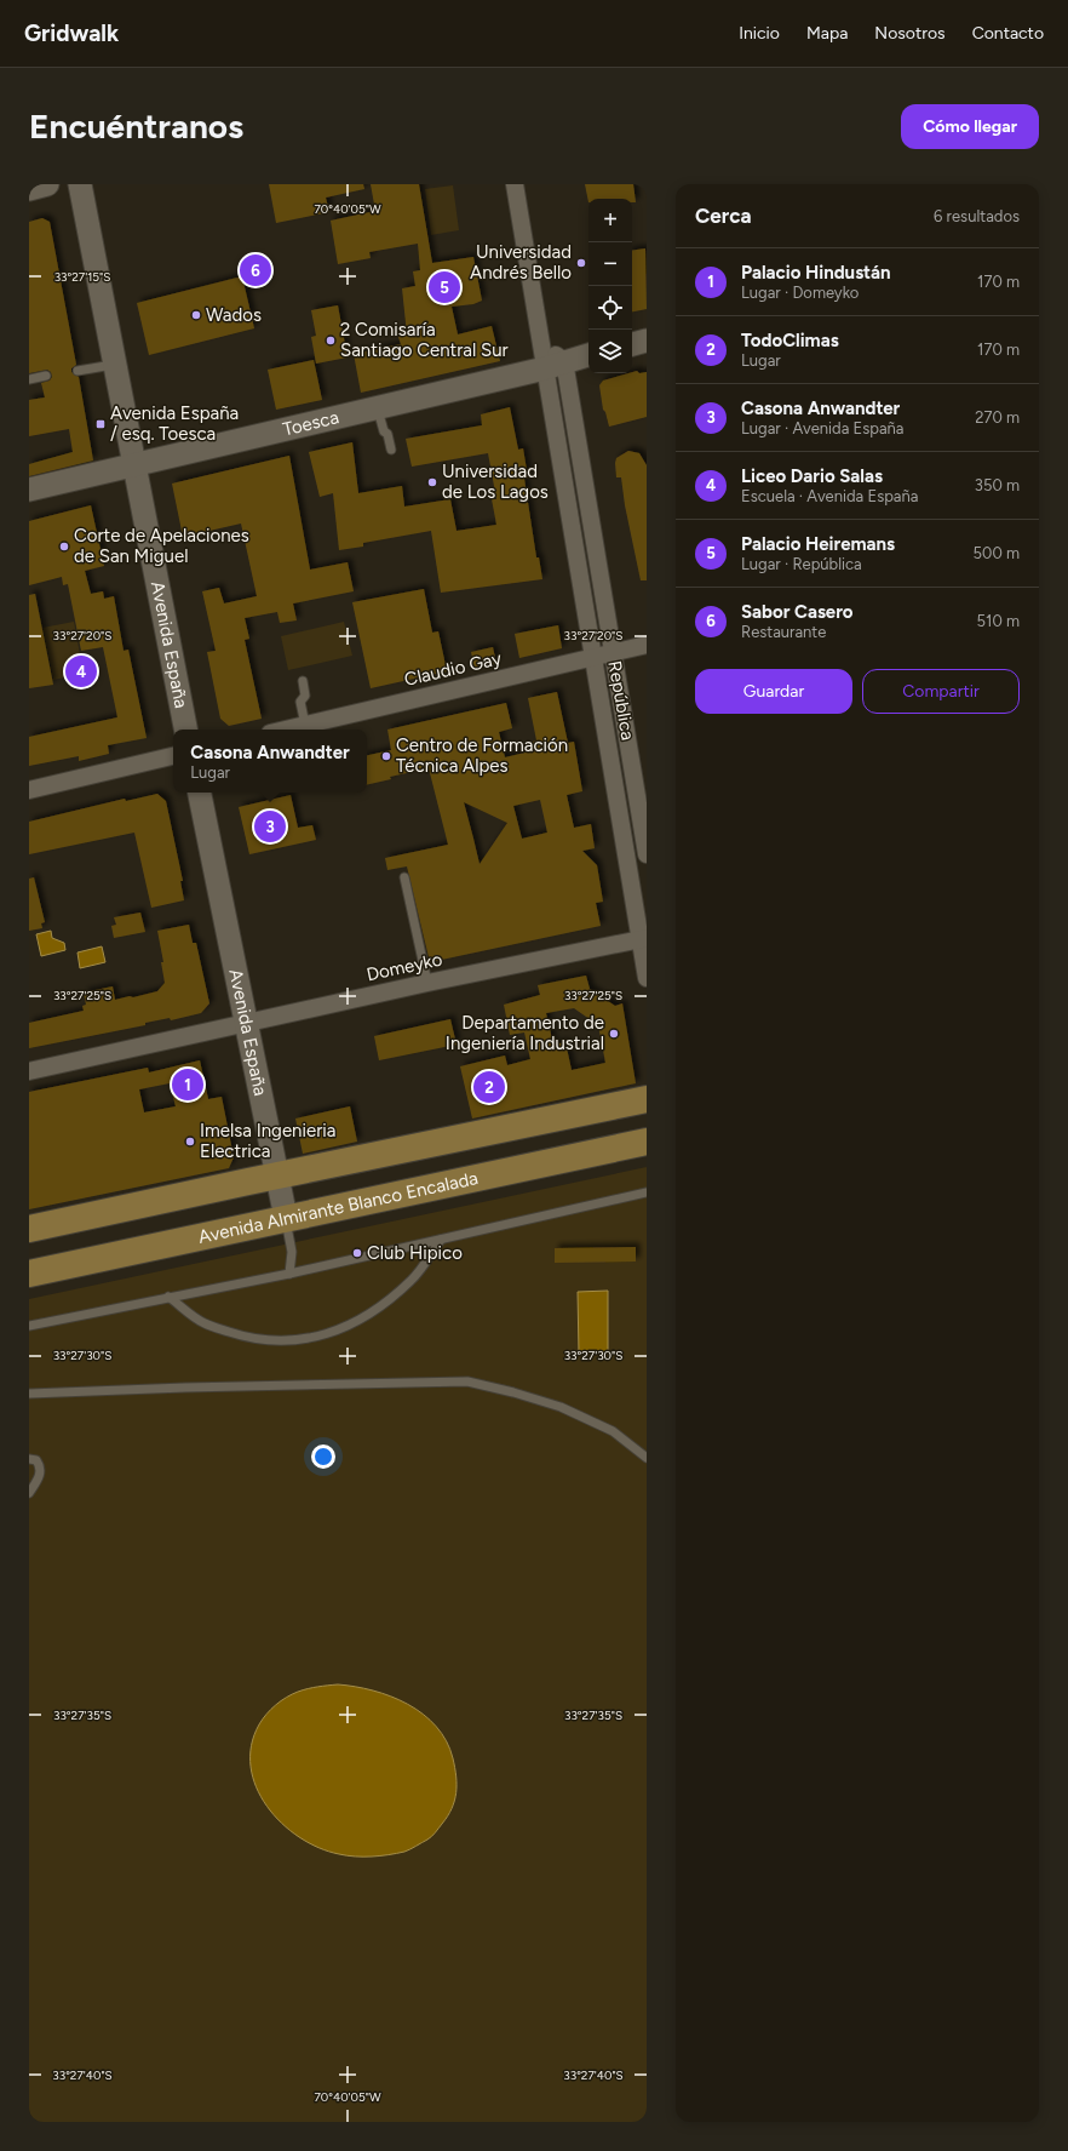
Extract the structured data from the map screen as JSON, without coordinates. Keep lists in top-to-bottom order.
{
  "streets": {
    "main road": ["Avenida Almirante Blanco Encalada"],
    "street": [
      "Toesca",
      "Avenida España",
      "Claudio Gay",
      "República",
      "Domeyko"
    ]
  },
  "crossings": [
    ["Toesca", "Avenida España"],
    ["Toesca", "República"],
    ["Avenida España", "Domeyko"],
    ["Avenida España", "Avenida Almirante Blanco Encalada"],
    ["Claudio Gay", "República"],
    ["República", "Domeyko"]
  ],
  "places": {
    "other": [
      "Universidad Andrés Bello",
      "Wados",
      "2 Comisaría Santiago Central Sur",
      "Universidad de Los Lagos",
      "Corte de Apelaciones de San Miguel",
      "Centro de Formación Técnica Alpes",
      "Departamento de Ingeniería Industrial",
      "Imelsa Ingenieria Electrica",
      "Club Hipico"
    ],
    "transit": ["Avenida España / esq. Toesca"]
  },
  "page": {
    "header": "Gridwalk",
    "nav": [
      "Inicio",
      "Mapa",
      "Nosotros",
      "Contacto"
    ],
    "buttons": [
      "Cómo llegar",
      ["Guardar", "Compartir"]
    ],
    "title": "Encuéntranos",
    "heading": ["Cerca", "6 resultados"],
    "map_buttons": ["+", "−"],
    "list": [
      {
        "mark": "1",
        "name": "Palacio Hindustán",
        "note": "Lugar · Domeyko",
        "value": "170 m"
      },
      {
        "mark": "2",
        "name": "TodoClimas",
        "note": "Lugar",
        "value": "170 m"
      },
      {
        "mark": "3",
        "name": "Casona Anwandter",
        "note": "Lugar · Avenida España",
        "value": "270 m"
      },
      {
        "mark": "4",
        "name": "Liceo Dario Salas",
        "note": "Escuela · Avenida España",
        "value": "350 m"
      },
      {
        "mark": "5",
        "name": "Palacio Heiremans",
        "note": "Lugar · República",
        "value": "500 m"
      },
      {
        "mark": "6",
        "name": "Sabor Casero",
        "note": "Restaurante",
        "value": "510 m"
      }
    ],
    "pins": [
      "6",
      "5",
      "4",
      "3",
      "1",
      "2"
    ],
    "popup": ["Casona Anwandter", "Lugar"]
  },
  "coordinates": [
    "70°40'05\"W",
    "33°27'15\"S",
    "33°27'20\"S",
    "33°27'25\"S",
    "33°27'30\"S",
    "33°27'35\"S",
    "33°27'40\"S"
  ]
}
